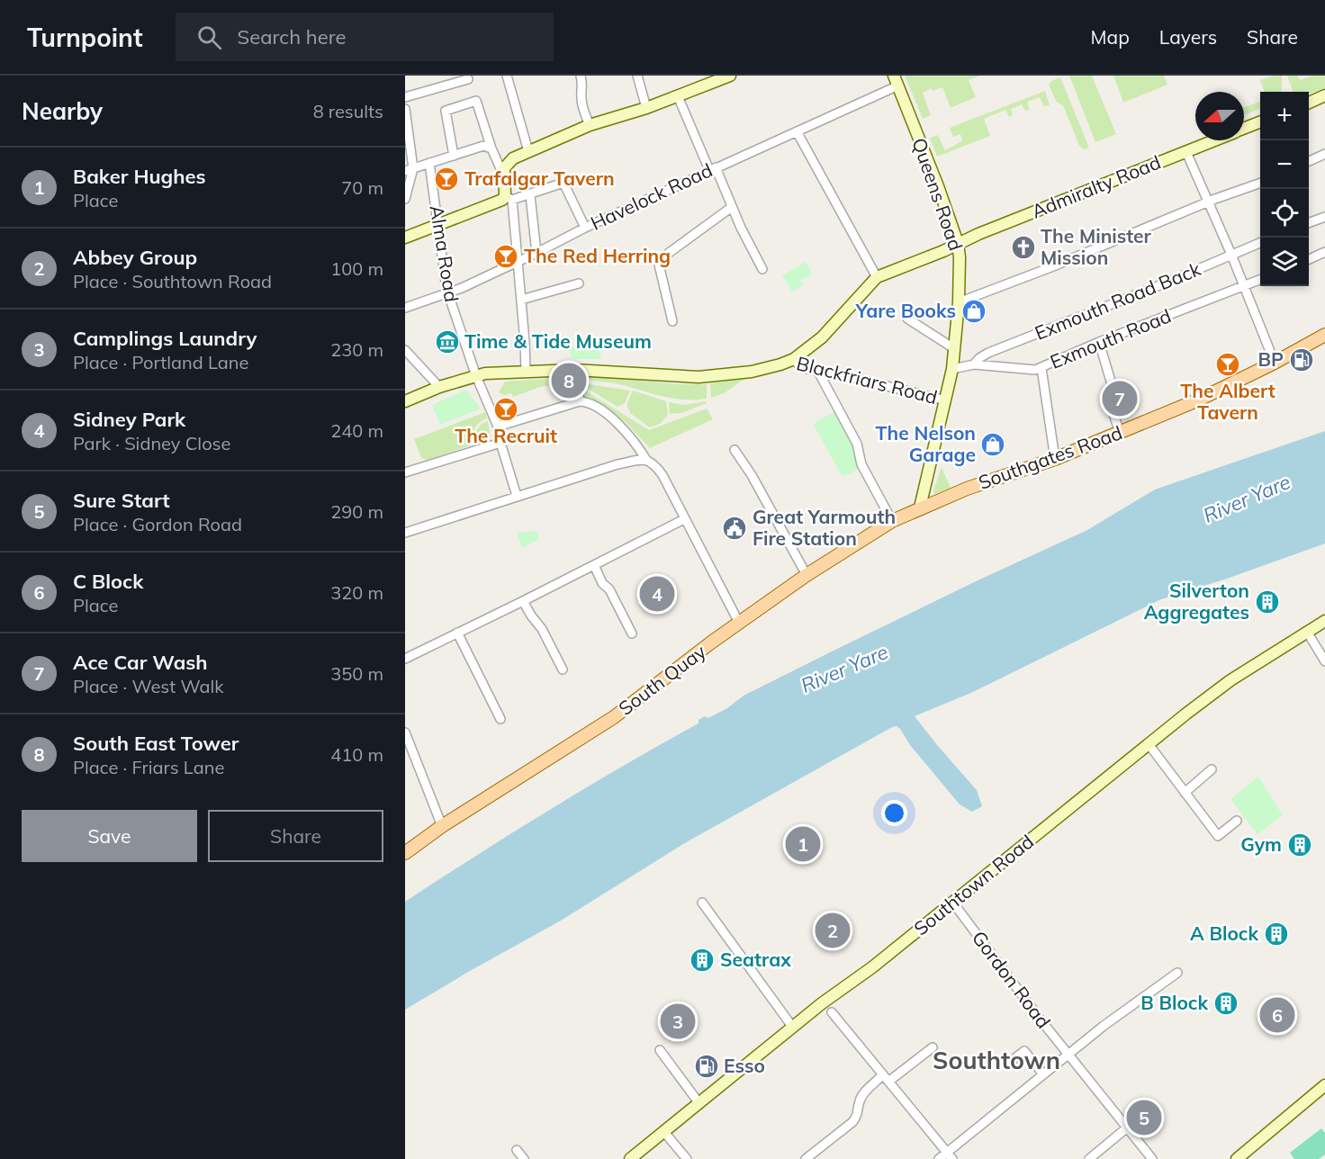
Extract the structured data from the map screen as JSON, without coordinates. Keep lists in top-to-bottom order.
{
  "streets": {
    "main road": ["Southgates Road", "South Quay"],
    "street": [
      "Admiralty Road",
      "Queens Road",
      "Havelock Road",
      "Alma Road",
      "Exmouth Road Back",
      "Exmouth Road",
      "Blackfriars Road",
      "Southtown Road",
      "Gordon Road"
    ]
  },
  "crossings": [
    ["Admiralty Road", "Queens Road"],
    ["Queens Road", "Havelock Road"],
    ["Queens Road", "Exmouth Road"],
    ["Queens Road", "Blackfriars Road"],
    ["Queens Road", "Southgates Road"],
    ["Queens Road", "South Quay"],
    ["Havelock Road", "Alma Road"],
    ["Alma Road", "Blackfriars Road"],
    ["Exmouth Road Back", "Exmouth Road"],
    ["Southgates Road", "South Quay"],
    ["Southtown Road", "Gordon Road"]
  ],
  "districts": ["Southtown"],
  "water": ["River Yare"],
  "places": {
    "bar": [
      "Trafalgar Tavern",
      "The Red Herring",
      "The Albert Tavern",
      "The Recruit"
    ],
    "church": ["The Minister Mission"],
    "shop": ["Yare Books", "The Nelson Garage"],
    "museum": ["Time & Tide Museum"],
    "fuel station": ["BP", "Esso"],
    "public building": ["Great Yarmouth Fire Station"],
    "building": [
      "Silverton Aggregates",
      "Gym",
      "A Block",
      "Seatrax",
      "B Block"
    ]
  },
  "north": "left",
  "page": {
    "header": "Turnpoint",
    "search": "Search here",
    "nav": ["Map", "Layers", "Share"],
    "heading": ["Nearby", "8 results"],
    "map_buttons": ["+", "−"],
    "list": [
      {
        "mark": "1",
        "name": "Baker Hughes",
        "note": "Place",
        "value": "70 m"
      },
      {
        "mark": "2",
        "name": "Abbey Group",
        "note": "Place · Southtown Road",
        "value": "100 m"
      },
      {
        "mark": "3",
        "name": "Camplings Laundry",
        "note": "Place · Portland Lane",
        "value": "230 m"
      },
      {
        "mark": "4",
        "name": "Sidney Park",
        "note": "Park · Sidney Close",
        "value": "240 m"
      },
      {
        "mark": "5",
        "name": "Sure Start",
        "note": "Place · Gordon Road",
        "value": "290 m"
      },
      {
        "mark": "6",
        "name": "C Block",
        "note": "Place",
        "value": "320 m"
      },
      {
        "mark": "7",
        "name": "Ace Car Wash",
        "note": "Place · West Walk",
        "value": "350 m"
      },
      {
        "mark": "8",
        "name": "South East Tower",
        "note": "Place · Friars Lane",
        "value": "410 m"
      }
    ],
    "pins": [
      "8",
      "7",
      "4",
      "1",
      "2",
      "6",
      "3",
      "5"
    ],
    "buttons": ["Save", "Share"]
  }
}
